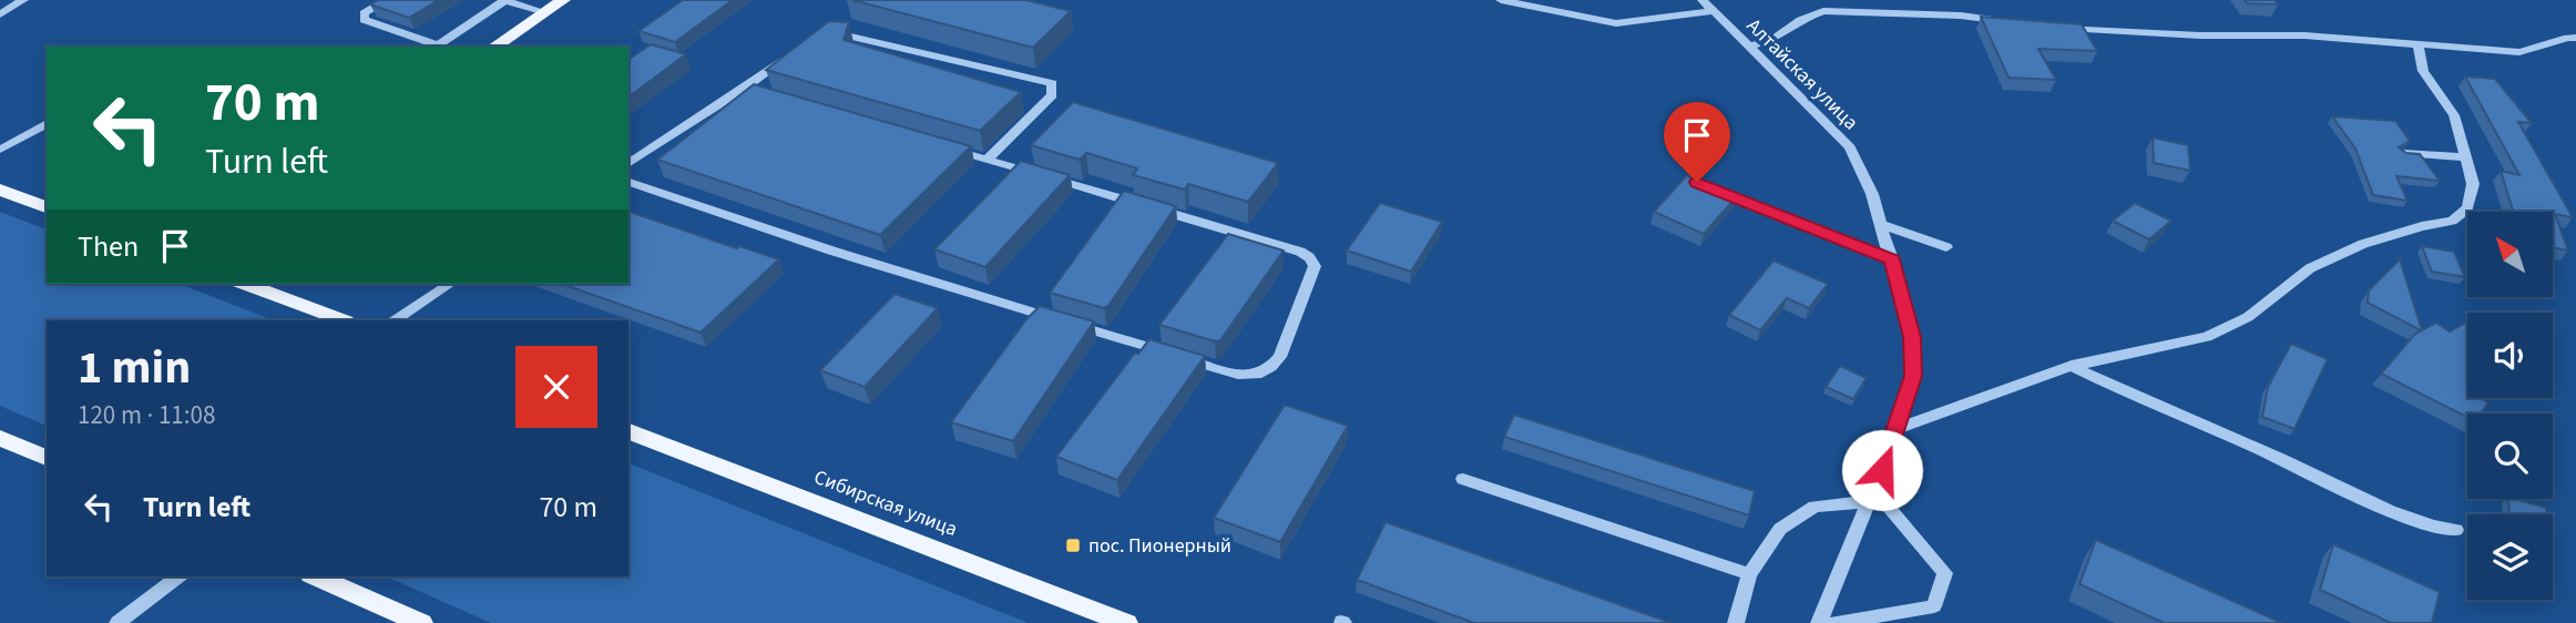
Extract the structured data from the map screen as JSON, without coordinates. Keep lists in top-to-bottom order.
{
  "streets": {
    "main road": ["Сибирская улица"],
    "lane": ["Алтайская улица"]
  },
  "places": {
    "transit": ["пос. Пионерный"]
  },
  "north": "top left",
  "page": {
    "turn": ["70 m", "Turn left"],
    "then": "Then",
    "heading": ["1 min", "120 m · 11:08"],
    "list": [
      {
        "name": "Turn left",
        "value": "70 m"
      }
    ]
  }
}
